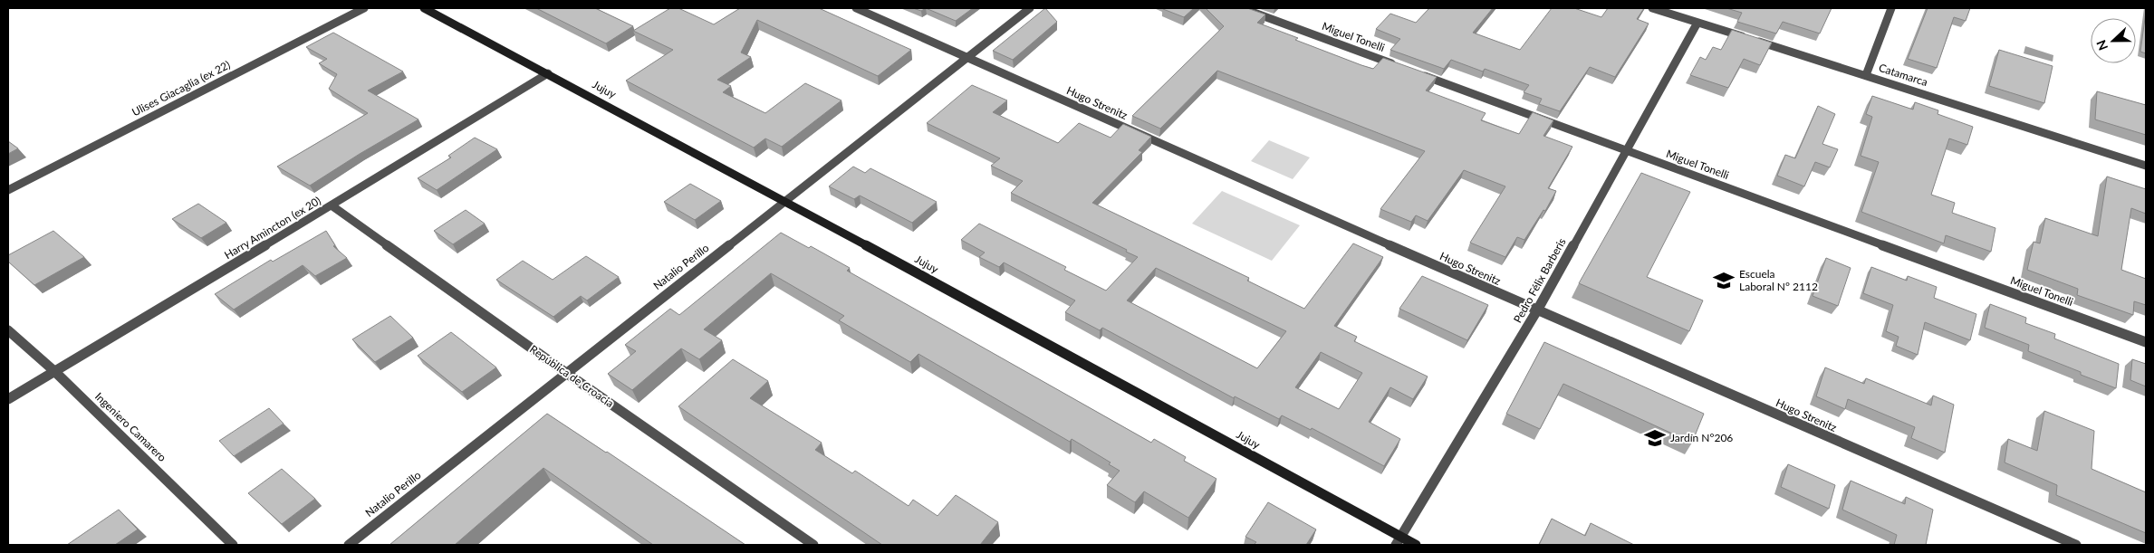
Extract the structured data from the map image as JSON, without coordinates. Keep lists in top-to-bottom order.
{
  "streets": {
    "main road": ["Jujuy"],
    "street": [
      "Miguel Tonelli",
      "Catamarca",
      "Ulises Giacaglia (ex 22)",
      "Hugo Strenitz",
      "Harry Amincton (ex 20)",
      "Natalio Perillo",
      "Pedro Félix Barberis",
      "República de Croacia",
      "Ingeniero Camarero"
    ]
  },
  "crossings": [
    ["Miguel Tonelli", "Pedro Félix Barberis"],
    ["Catamarca", "Pedro Félix Barberis"],
    ["Jujuy", "Harry Amincton (ex 20)"],
    ["Jujuy", "Natalio Perillo"],
    ["Jujuy", "Pedro Félix Barberis"],
    ["Hugo Strenitz", "Natalio Perillo"],
    ["Hugo Strenitz", "Pedro Félix Barberis"],
    ["Harry Amincton (ex 20)", "República de Croacia"],
    ["Harry Amincton (ex 20)", "Ingeniero Camarero"],
    ["Natalio Perillo", "República de Croacia"]
  ],
  "places": {
    "school or university": ["Escuela Laboral N° 2112", "Jardín N°206"]
  },
  "north": "left"
}
